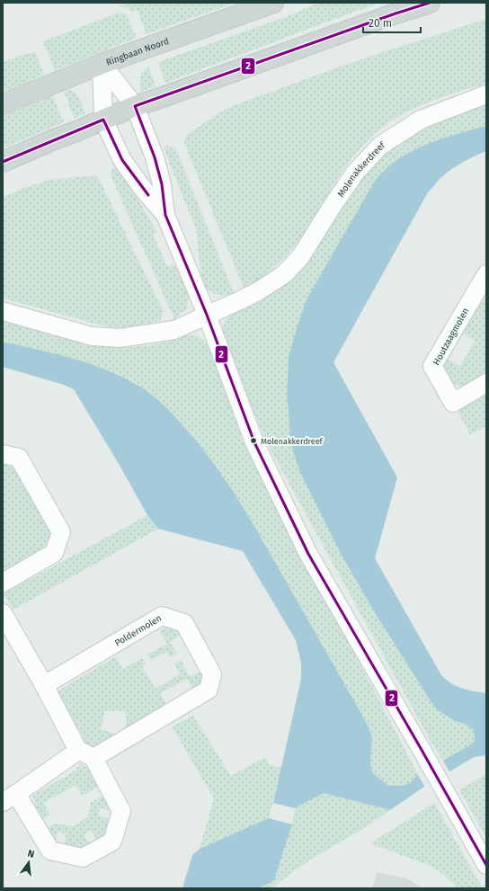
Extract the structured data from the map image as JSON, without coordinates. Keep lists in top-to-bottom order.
{
  "streets": {
    "main road": ["Ringbaan Noord"],
    "street": ["Molenakkerdreef", "Houtzaagmolen", "Poldermolen"]
  },
  "places": ["Molenakkerdreef"],
  "lines": ["transit line 2"],
  "scale_bar": "20 m",
  "north": "top"
}
